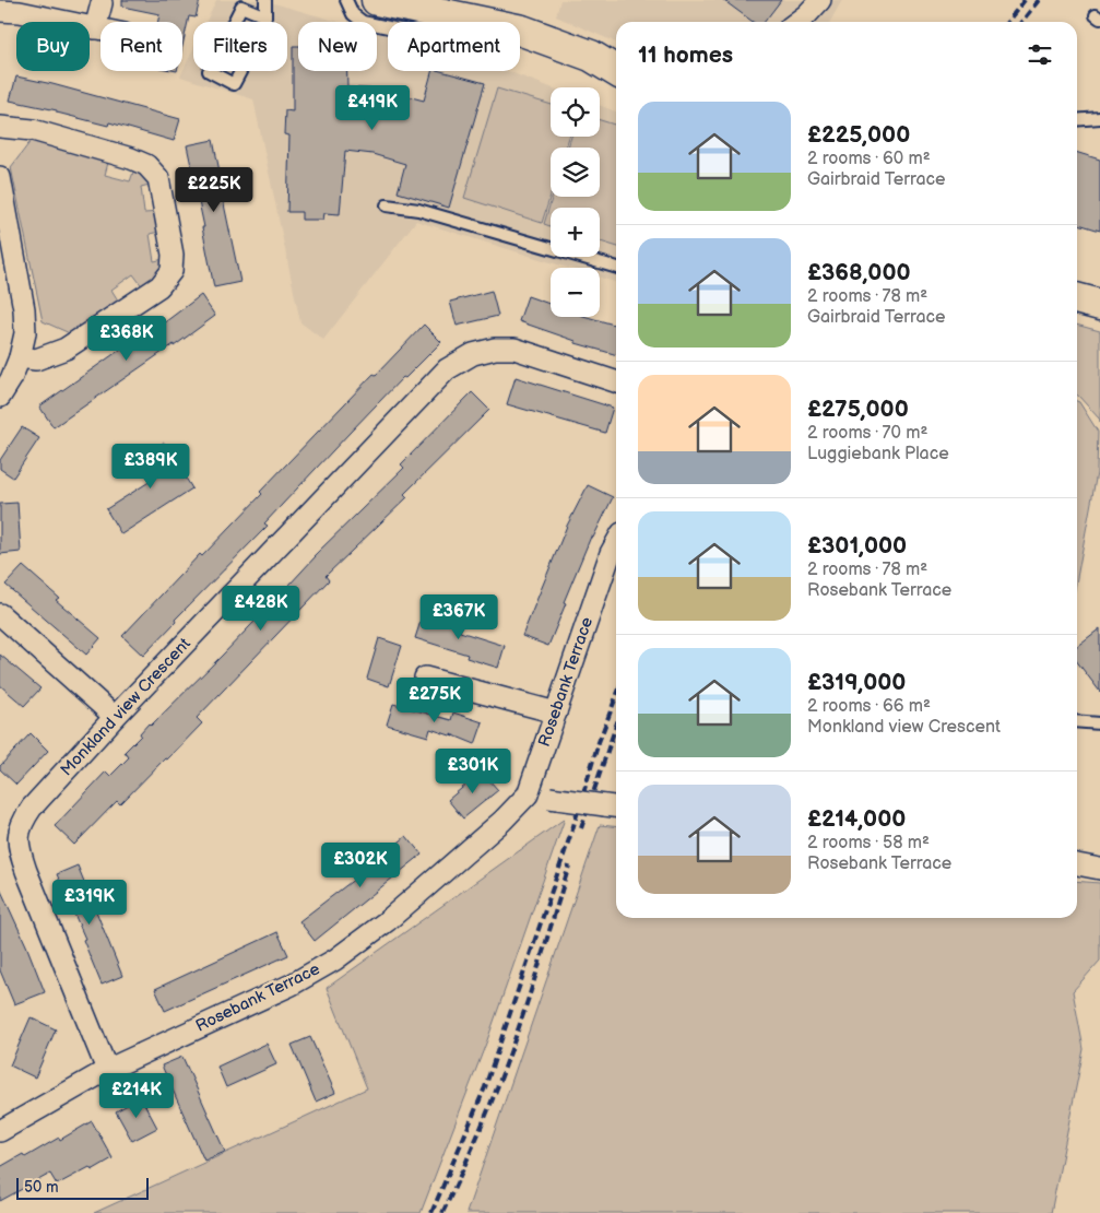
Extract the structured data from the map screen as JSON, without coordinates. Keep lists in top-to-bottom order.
{
  "streets": {
    "street": ["Rosebank Terrace", "Monkland view Crescent"]
  },
  "crossings": [
    ["Rosebank Terrace", "Monkland view Crescent"]
  ],
  "scale_bar": "50 m",
  "page": {
    "chip": [
      "Buy",
      "Rent",
      "Filters",
      "New",
      "Apartment"
    ],
    "heading": "11 homes",
    "price": [
      "£419K",
      "£225K",
      "£368K",
      "£389K",
      "£428K",
      "£367K",
      "£275K",
      "£301K",
      "£302K",
      "£319K",
      "£214K"
    ],
    "map_buttons": ["+", "−"],
    "list": [
      {
        "name": "£225,000",
        "note": "2 rooms · 60 m² · Gairbraid Terrace"
      },
      {
        "name": "£368,000",
        "note": "2 rooms · 78 m² · Gairbraid Terrace"
      },
      {
        "name": "£275,000",
        "note": "2 rooms · 70 m² · Luggiebank Place"
      },
      {
        "name": "£301,000",
        "note": "2 rooms · 78 m² · Rosebank Terrace"
      },
      {
        "name": "£319,000",
        "note": "2 rooms · 66 m² · Monkland view Crescent"
      },
      {
        "name": "£214,000",
        "note": "2 rooms · 58 m² · Rosebank Terrace"
      }
    ],
    "scale": "50 m"
  }
}
